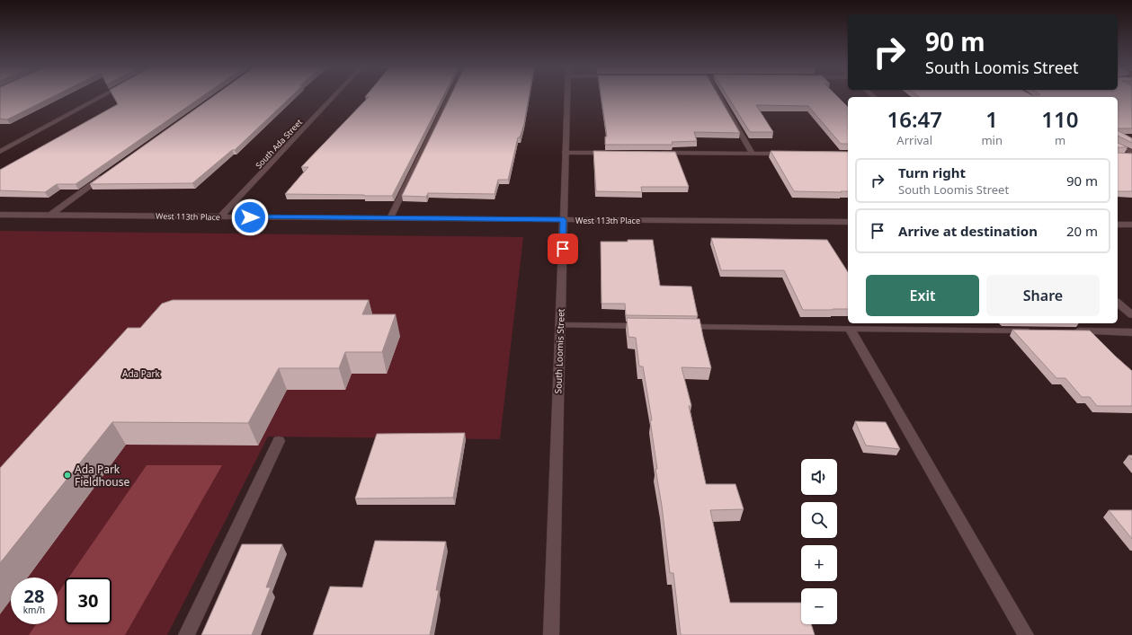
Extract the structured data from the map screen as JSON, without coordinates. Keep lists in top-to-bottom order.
{
  "streets": {
    "street": ["South Ada Street", "West 113th Place", "South Loomis Street"]
  },
  "crossings": [
    ["South Ada Street", "West 113th Place"],
    ["West 113th Place", "South Loomis Street"]
  ],
  "parks": ["Ada Park"],
  "places": ["Ada Park Fieldhouse"],
  "page": {
    "turn": ["90 m", "South Loomis Street"],
    "eta": [
      "16:47",
      "Arrival",
      "1",
      "min",
      "110",
      "m"
    ],
    "list": [
      {
        "name": "Turn right",
        "note": "South Loomis Street",
        "value": "90 m"
      },
      {
        "name": "Arrive at destination",
        "value": "20 m"
      }
    ],
    "buttons": ["Exit", "Share"],
    "map_buttons": ["+", "−"],
    "speed": "28 km/h",
    "limit": "30"
  }
}
